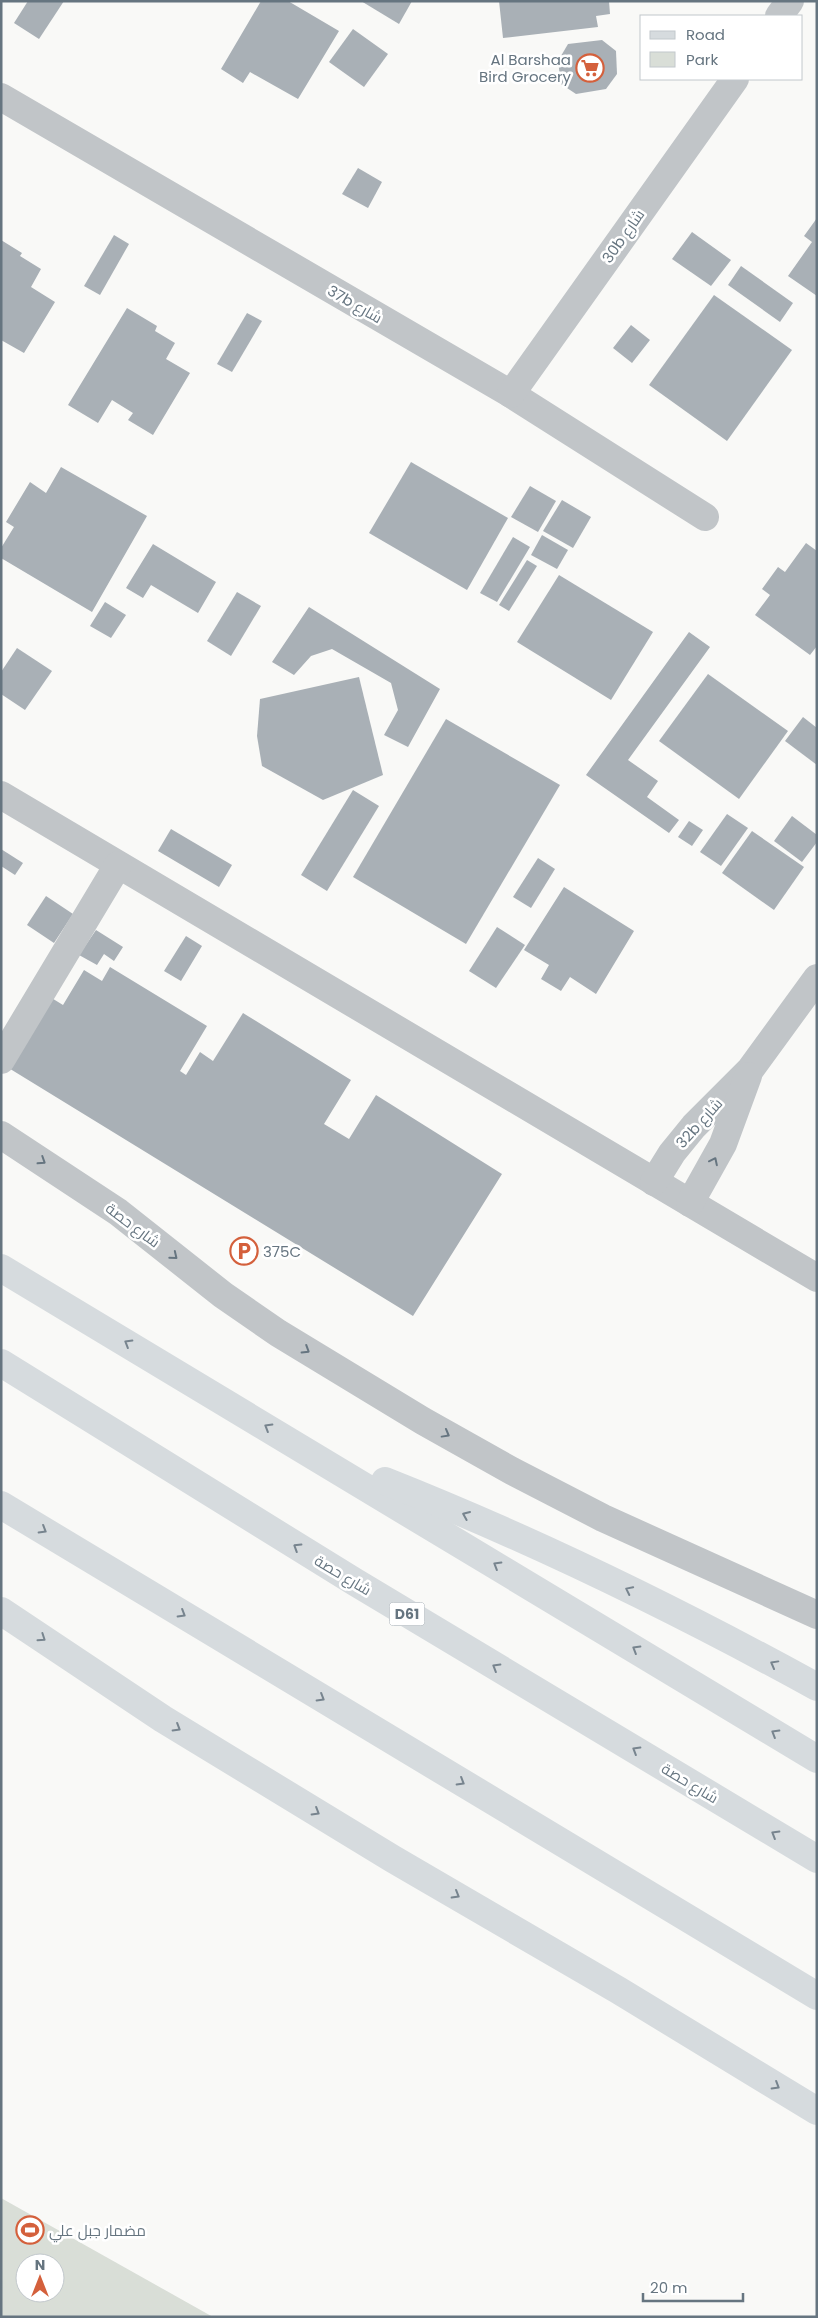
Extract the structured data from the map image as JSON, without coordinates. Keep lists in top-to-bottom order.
{
  "streets": {
    "main road": ["شارع حصة", "D61"],
    "street": ["30b شارع", "37b شارع", "32b شارع"]
  },
  "crossings": [
    ["30b شارع", "37b شارع"]
  ],
  "places": {
    "supermarket": ["Al Barshaa Bird Grocery"],
    "parking": ["375C"],
    "sports": ["مضمار جبل علي"]
  },
  "legend": ["Road", "Park"],
  "scale_bar": "20 m",
  "north": "top"
}
